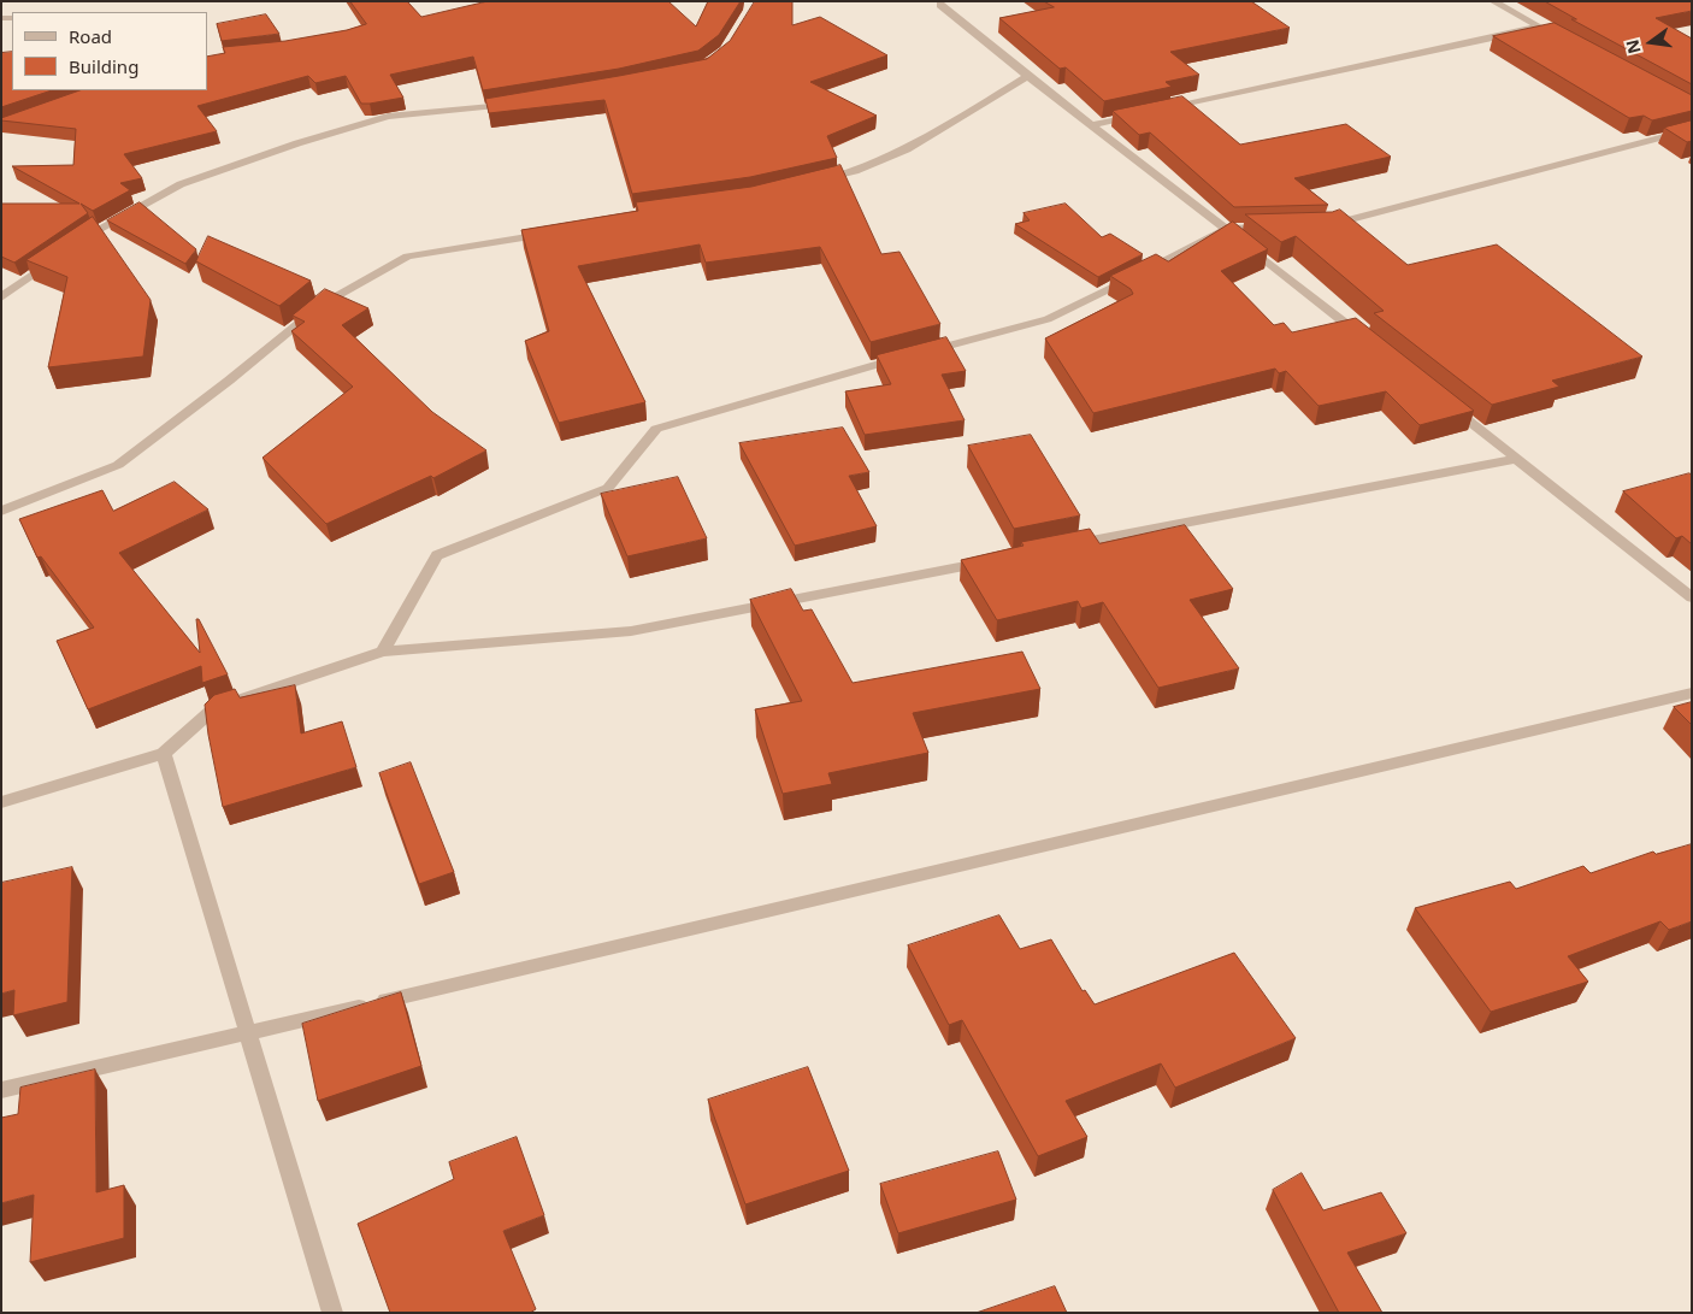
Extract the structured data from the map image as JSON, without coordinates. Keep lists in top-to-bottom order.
{
  "legend": ["Road", "Building"],
  "north": "left"
}
